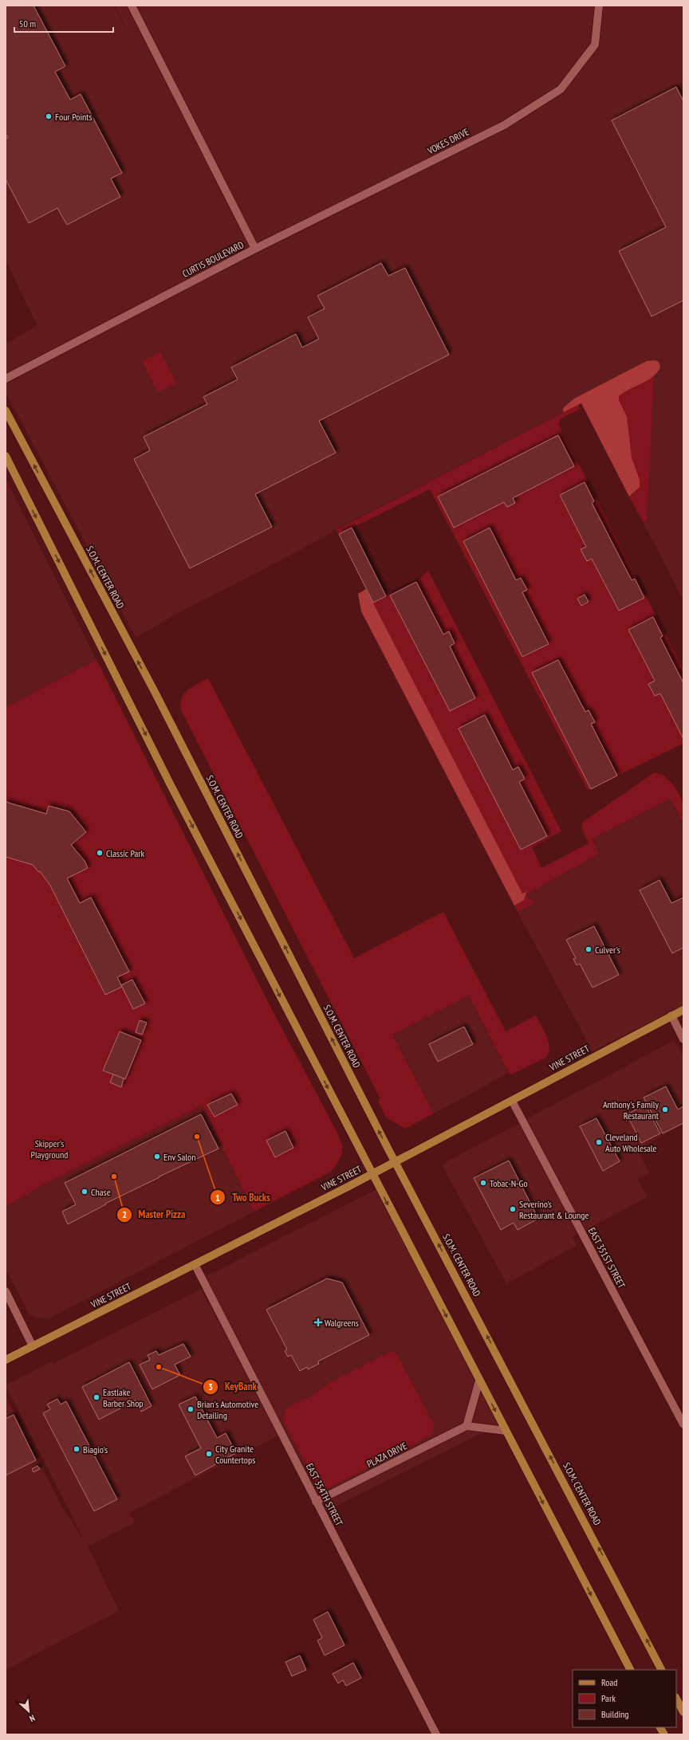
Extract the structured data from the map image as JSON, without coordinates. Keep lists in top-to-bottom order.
{
  "streets": {
    "main road": ["S.O.M. CENTER ROAD", "VINE STREET"],
    "street": [
      "VOKES DRIVE",
      "CURTIS BOULEVARD",
      "EAST 351ST STREET",
      "PLAZA DRIVE",
      "EAST 354TH STREET"
    ]
  },
  "crossings": [
    ["VOKES DRIVE", "CURTIS BOULEVARD"],
    ["S.O.M. CENTER ROAD", "VINE STREET"],
    ["VINE STREET", "EAST 351ST STREET"],
    ["VINE STREET", "EAST 354TH STREET"],
    ["PLAZA DRIVE", "EAST 354TH STREET"]
  ],
  "parks": ["Skipper's Playground"],
  "places": {
    "other": [
      "Four Points",
      "Classic Park",
      "Culver's",
      "Anthony's Family Restaurant",
      "Two Bucks",
      "Cleveland Auto Wholesale",
      "Env Salon",
      "Master Pizza",
      "Tobac-N-Go",
      "Chase",
      "Severino's Restaurant & Lounge",
      "KeyBank",
      "Eastlake Barber Shop",
      "Brian's Automotive Detailing",
      "Biagio's",
      "City Granite Countertops"
    ],
    "health": ["Walgreens"]
  },
  "legend": ["Road", "Park", "Building"],
  "scale_bar": "50 m",
  "north": "bottom right"
}
